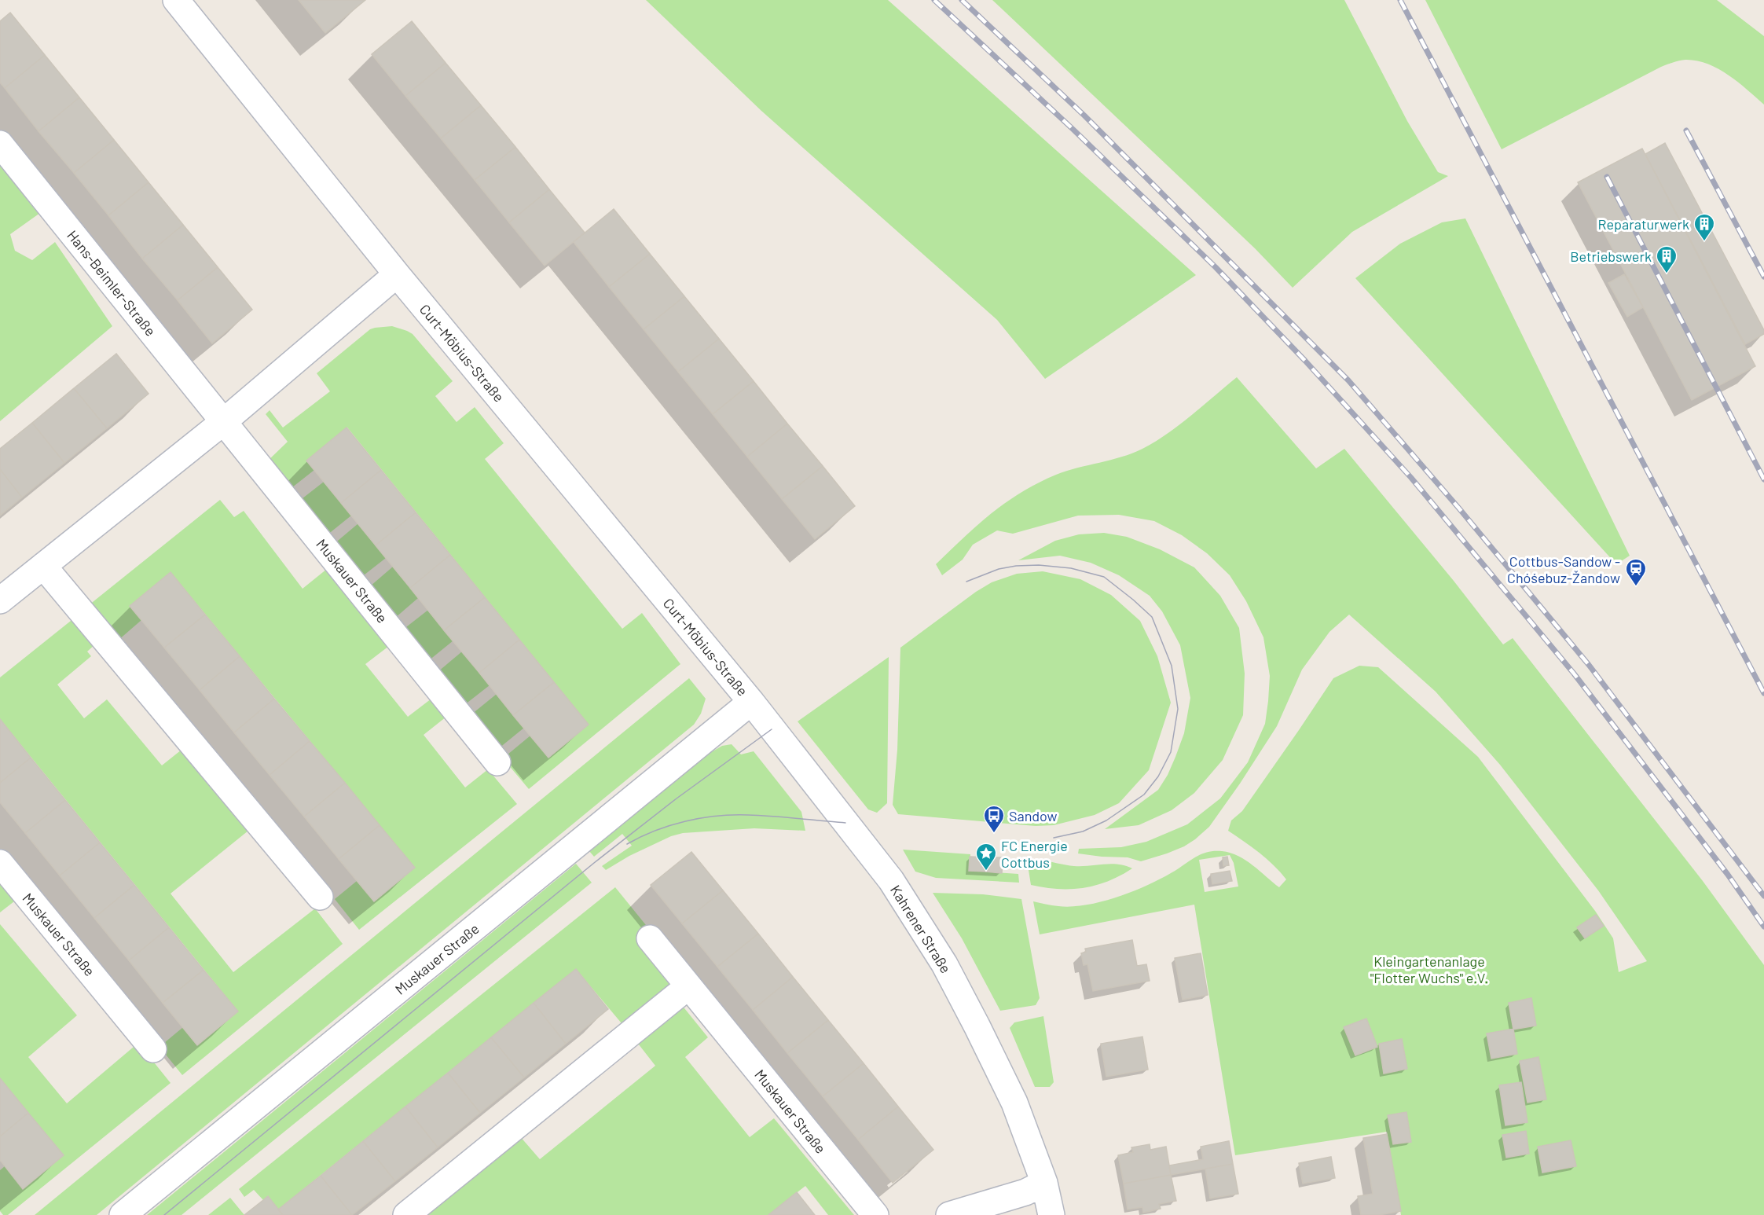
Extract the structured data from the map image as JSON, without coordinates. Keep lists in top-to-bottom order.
{
  "streets": {
    "street": [
      "Hans-Beimler-Straße",
      "Curt-Möbius-Straße",
      "Muskauer Straße",
      "Kahrener Straße"
    ]
  },
  "crossings": [
    ["Hans-Beimler-Straße", "Muskauer Straße"],
    ["Curt-Möbius-Straße", "Muskauer Straße"],
    ["Curt-Möbius-Straße", "Kahrener Straße"],
    ["Muskauer Straße", "Kahrener Straße"]
  ],
  "parks": ["Kleingartenanlage \"Flotter Wuchs\" e.V."],
  "places": {
    "building": ["Reparaturwerk", "Betriebswerk"],
    "station": ["Cottbus-Sandow - Chóśebuz-Žandow"],
    "bus stop": ["Sandow"],
    "place": ["FC Energie Cottbus"]
  }
}
